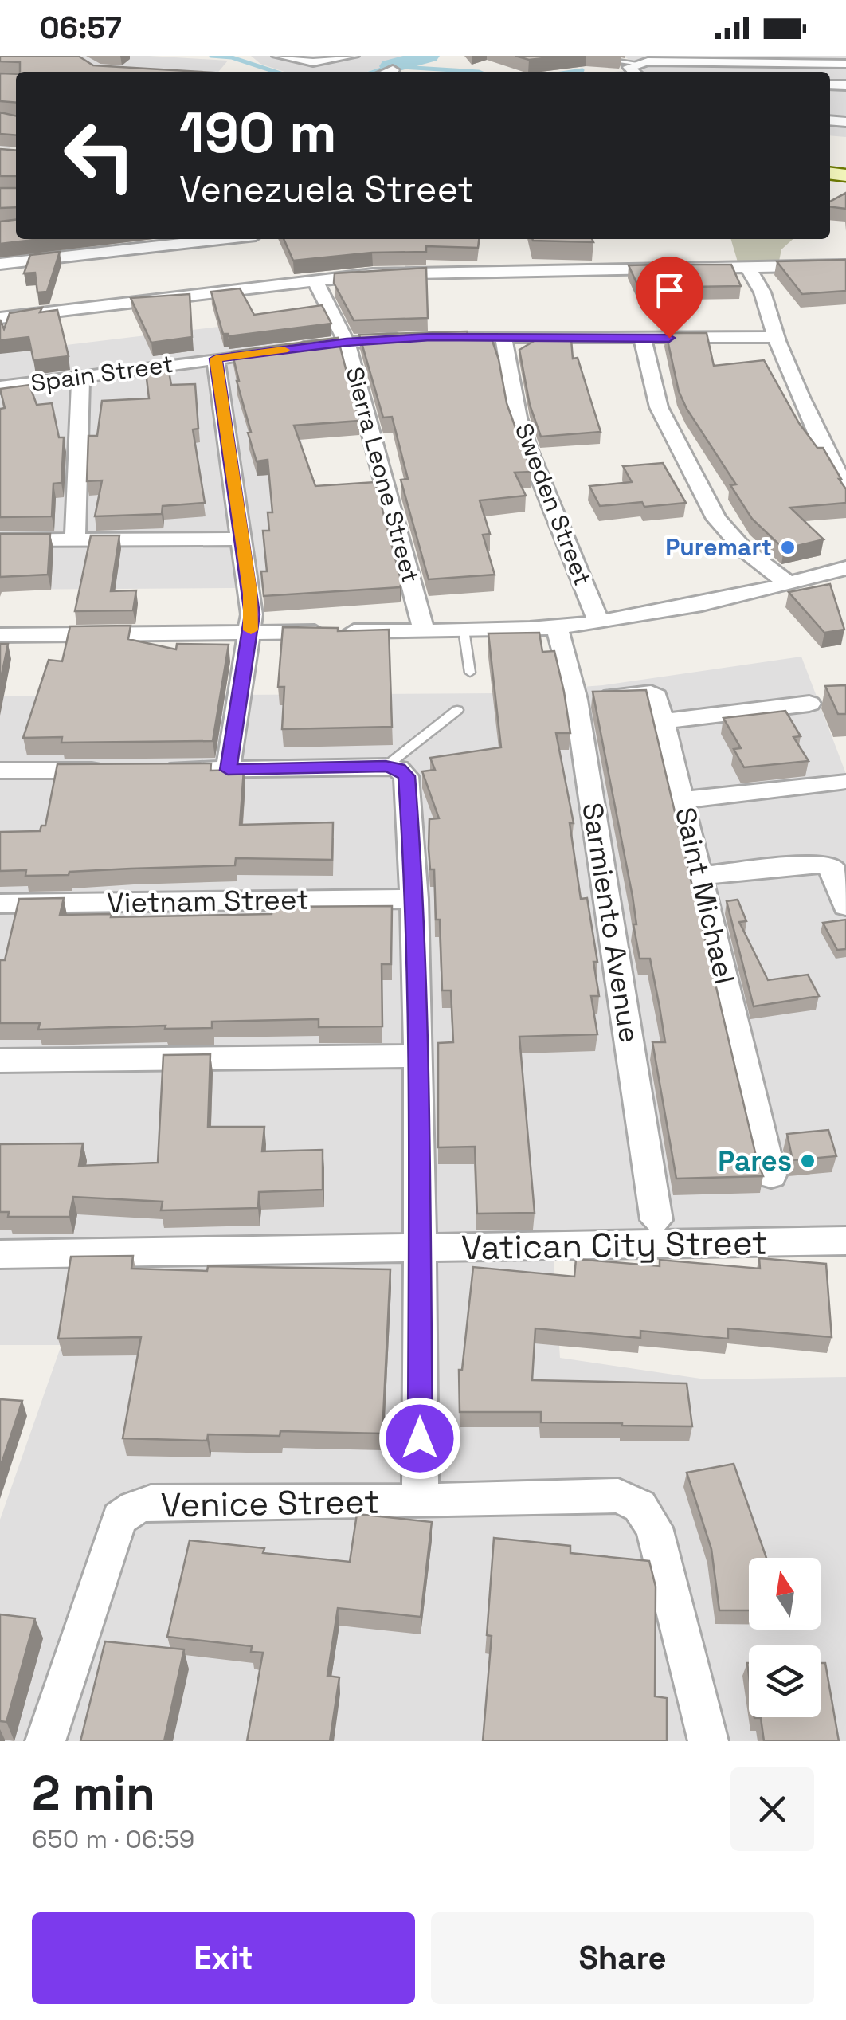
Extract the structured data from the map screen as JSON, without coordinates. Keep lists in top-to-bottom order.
{
  "streets": {
    "street": [
      "Spain Street",
      "Sierra Leone Street",
      "Sweden Street",
      "Saint Michael",
      "Vietnam Street",
      "Sarmiento Avenue",
      "Vatican City Street",
      "Venice Street"
    ]
  },
  "crossings": [
    ["Spain Street", "Sierra Leone Street"],
    ["Saint Michael", "Sarmiento Avenue"]
  ],
  "places": ["Puremart", "Pares"],
  "north": "top",
  "page": {
    "status": "06:57",
    "turn": ["190 m", "Venezuela Street"],
    "heading": ["2 min", "650 m · 06:59"],
    "buttons": ["Exit", "Share"]
  }
}
